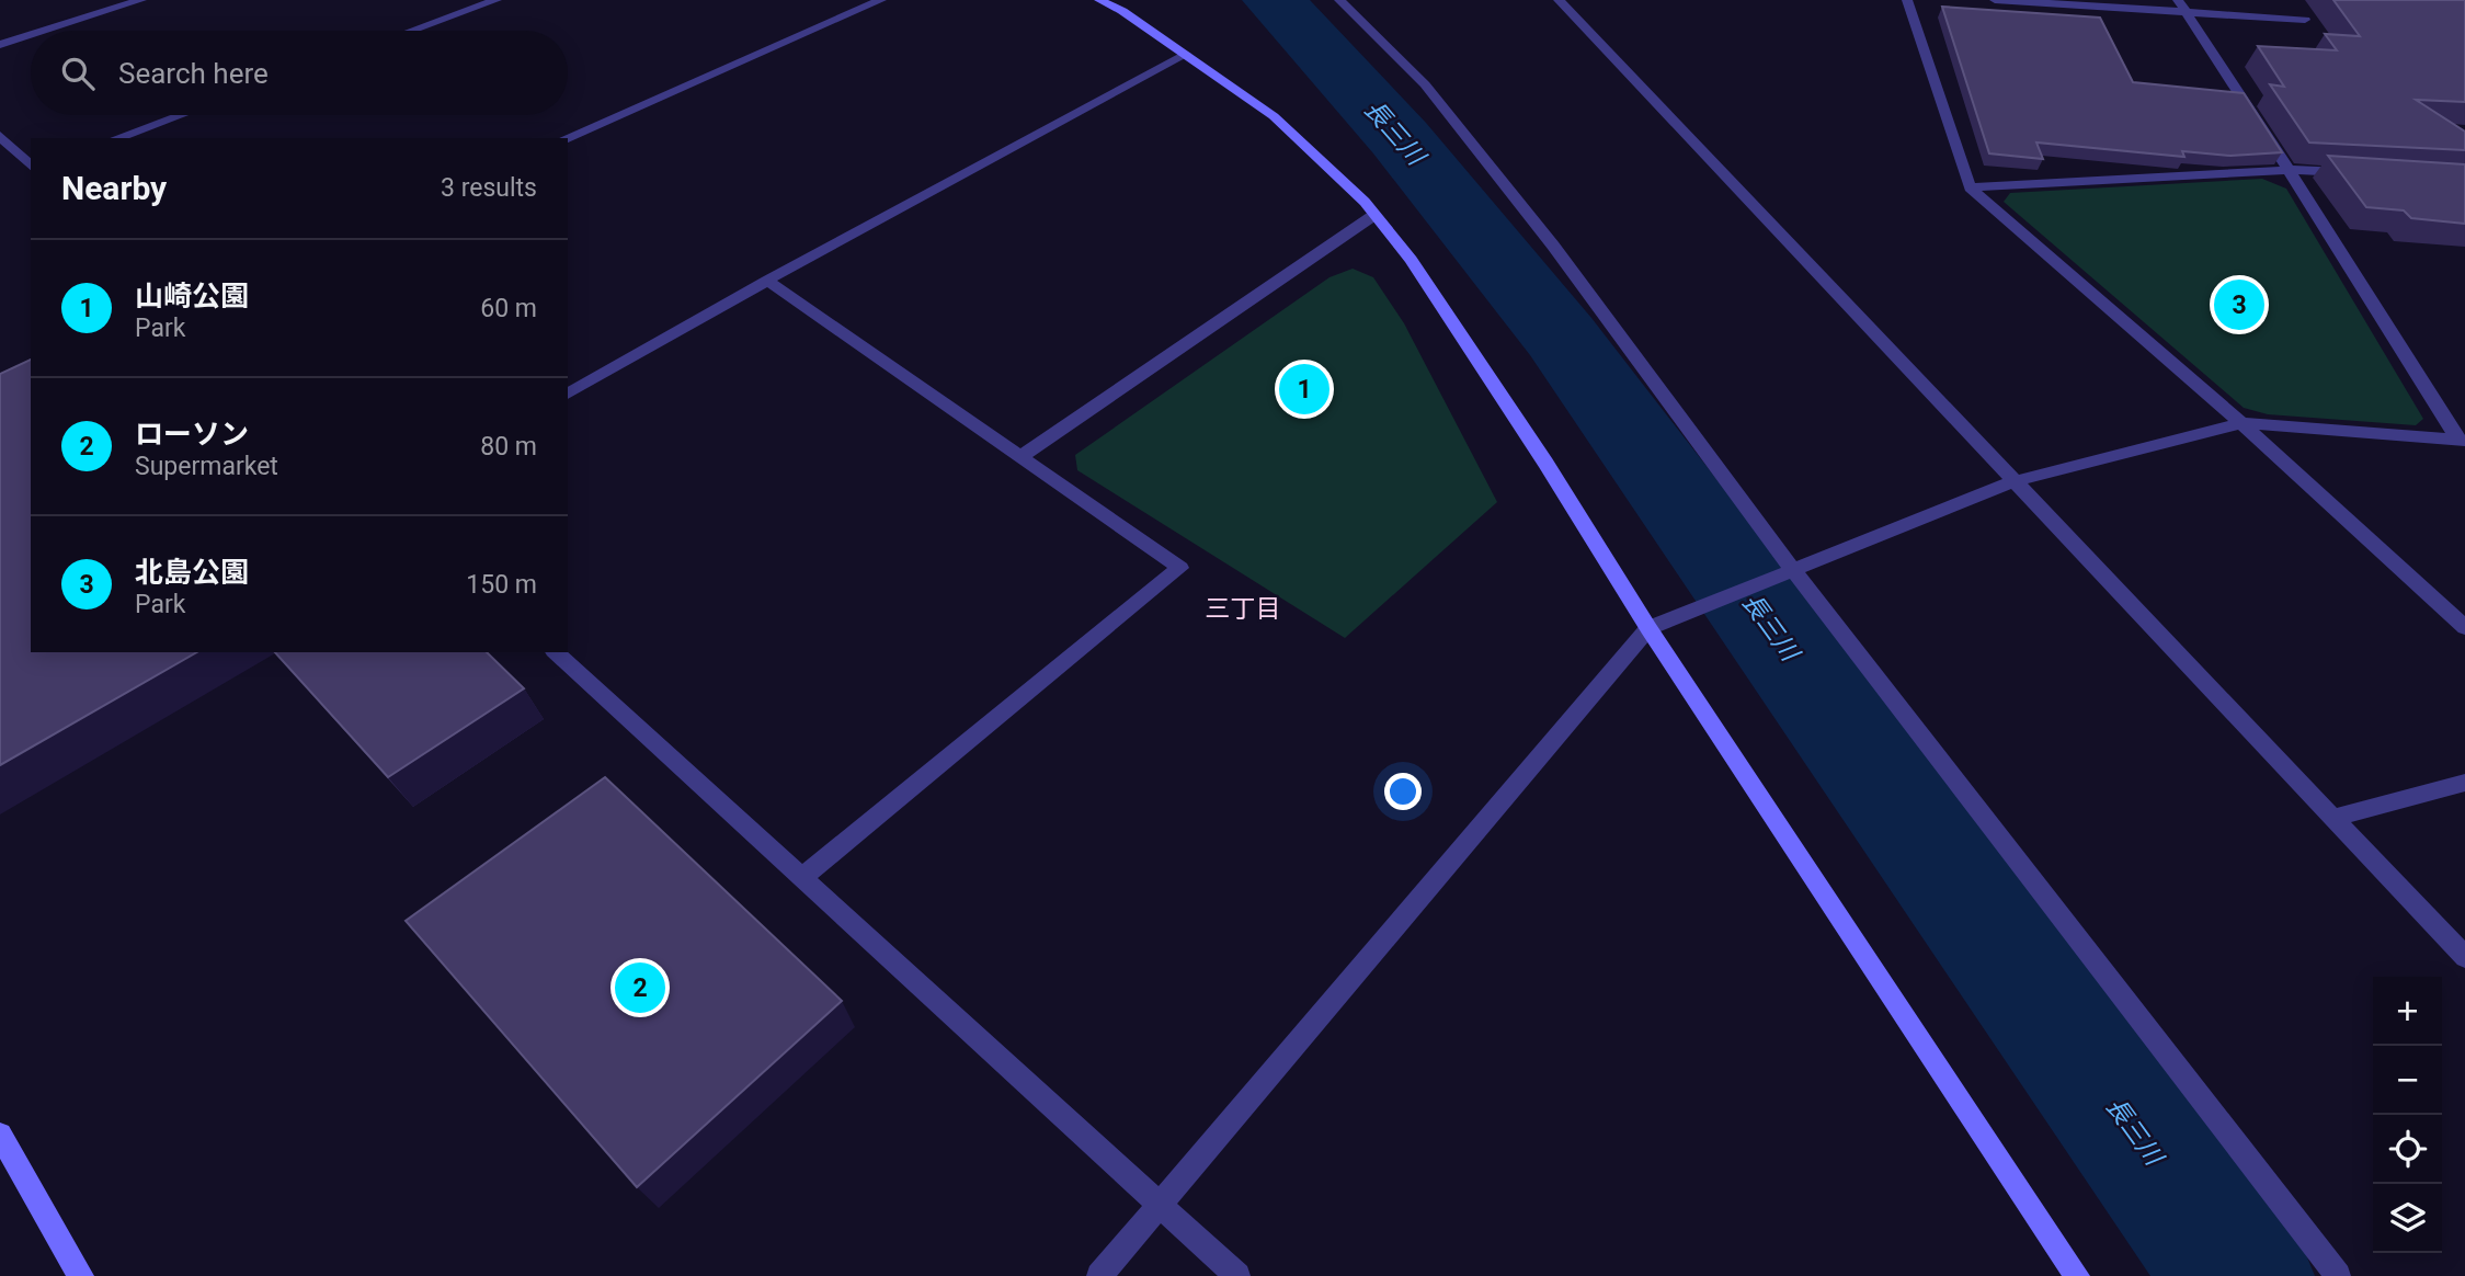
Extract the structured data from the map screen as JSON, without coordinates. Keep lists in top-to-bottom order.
{
  "districts": ["三丁目"],
  "water": ["長三川"],
  "page": {
    "search": "Search here",
    "heading": ["Nearby", "3 results"],
    "list": [
      {
        "mark": "1",
        "name": "山崎公園",
        "note": "Park",
        "value": "60 m"
      },
      {
        "mark": "2",
        "name": "ローソン",
        "note": "Supermarket",
        "value": "80 m"
      },
      {
        "mark": "3",
        "name": "北島公園",
        "note": "Park",
        "value": "150 m"
      }
    ],
    "pins": ["3", "1", "2"],
    "map_buttons": ["+", "−"]
  }
}
